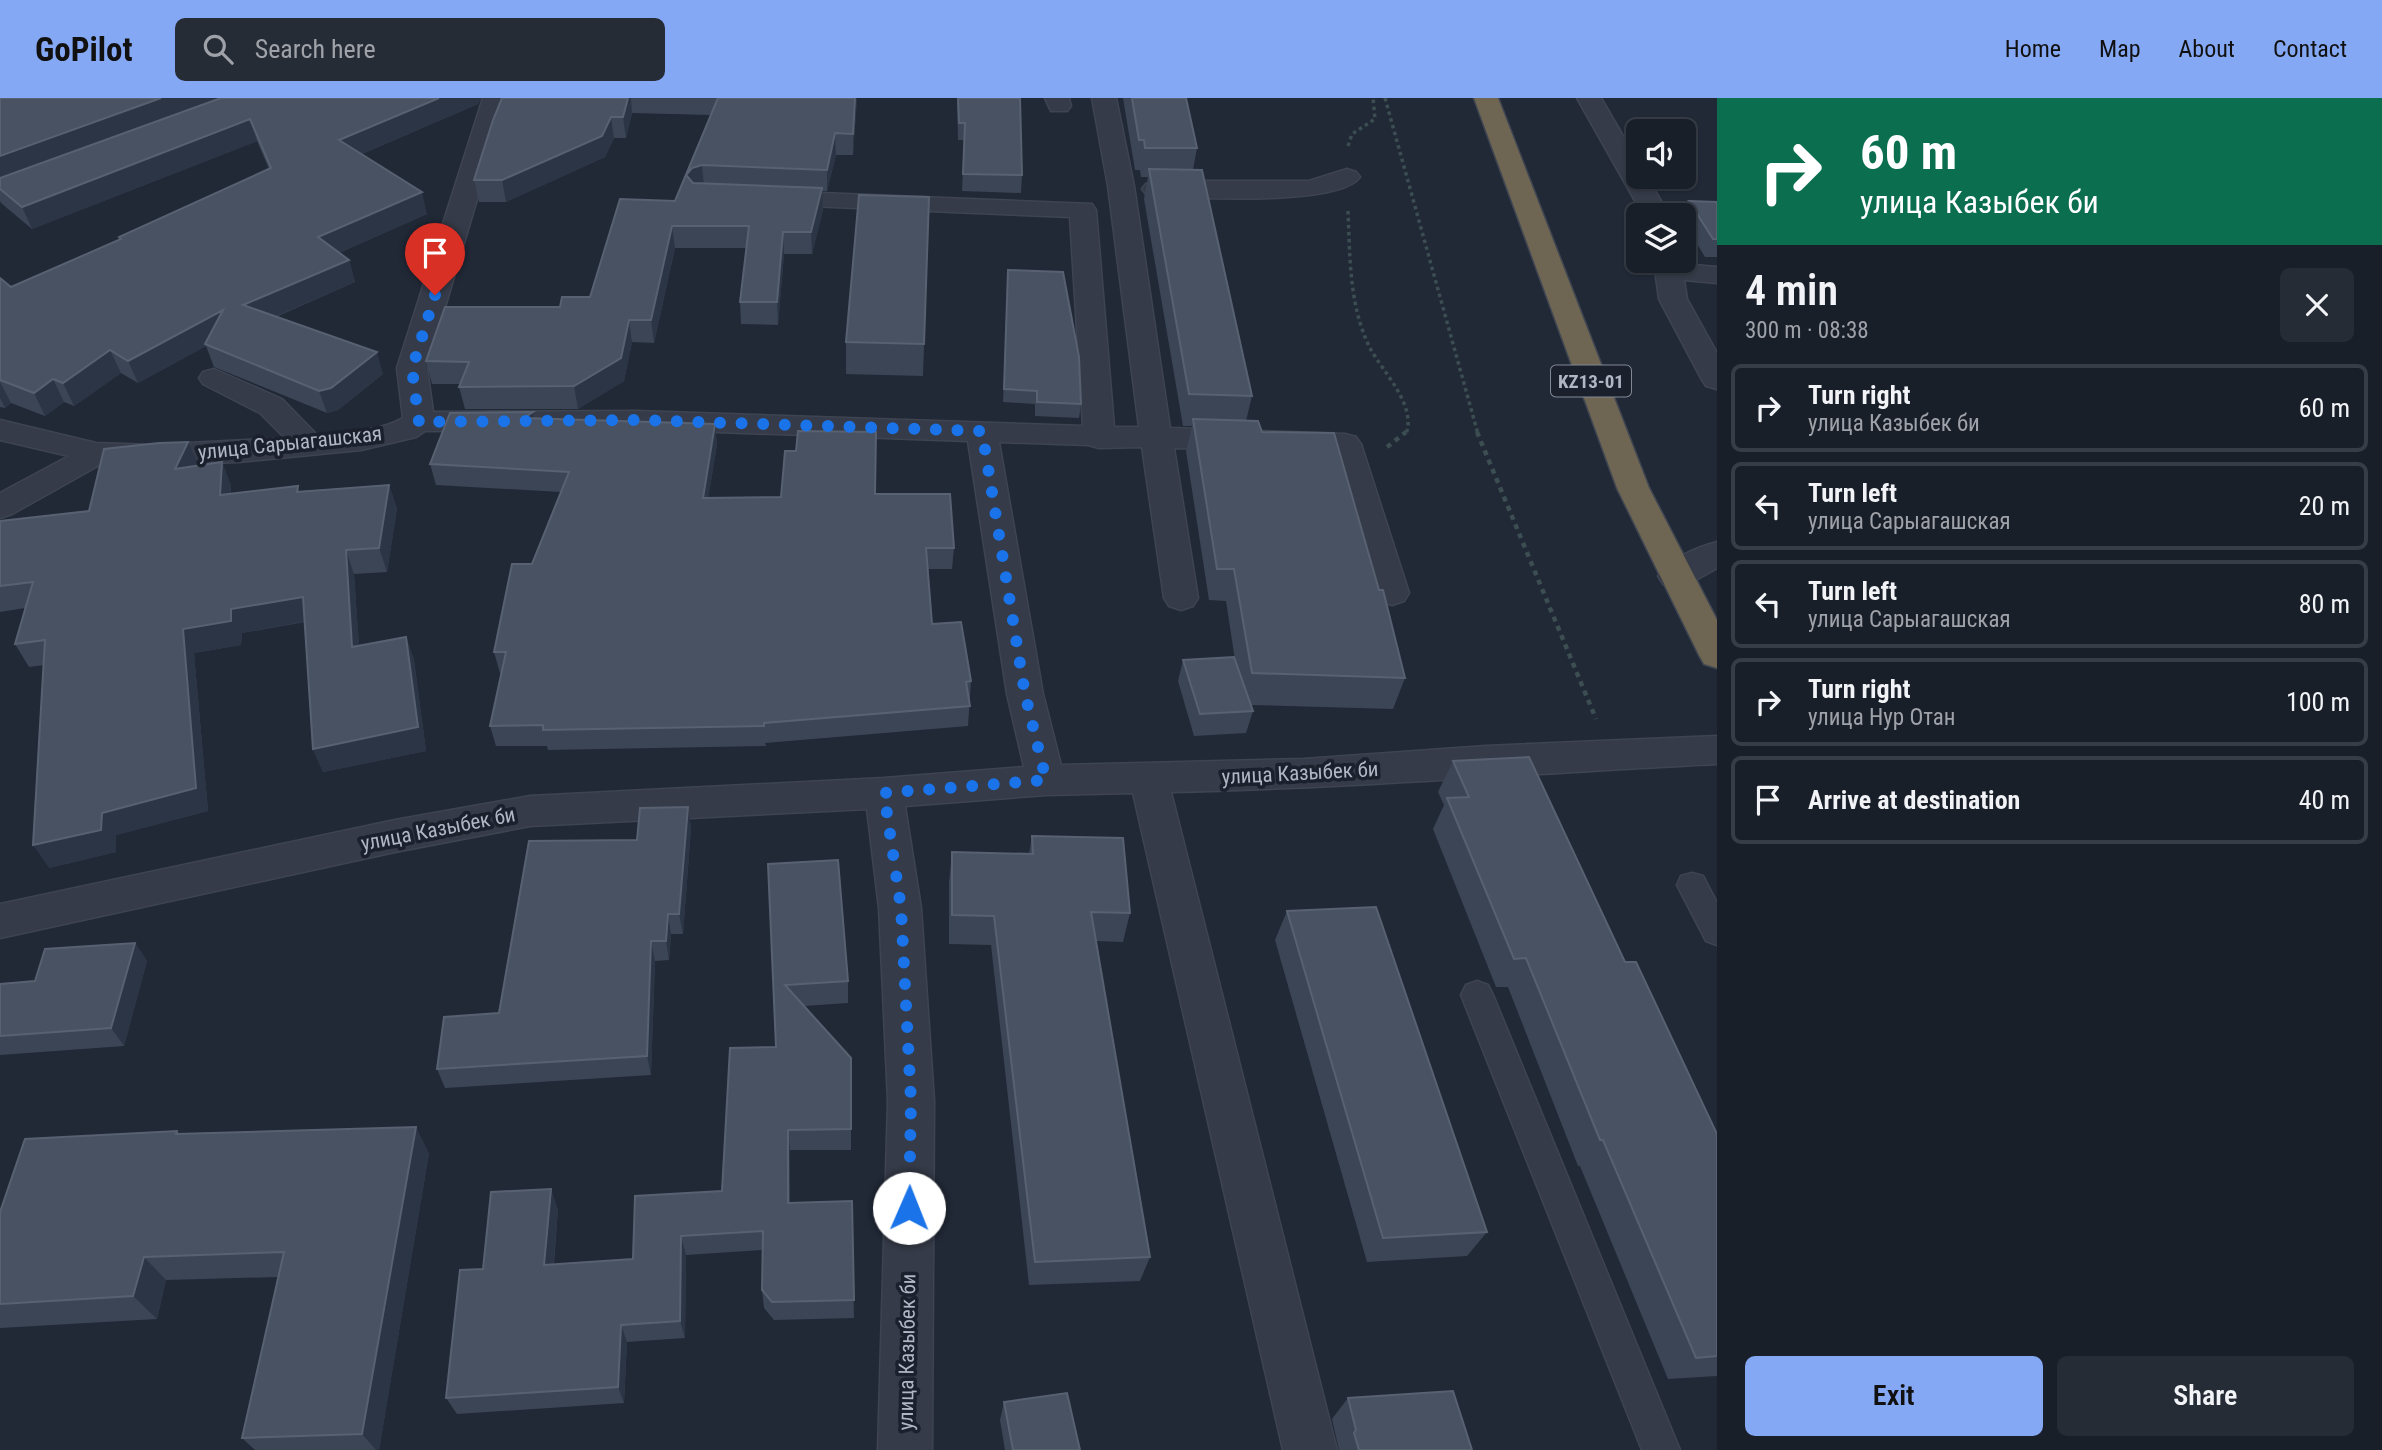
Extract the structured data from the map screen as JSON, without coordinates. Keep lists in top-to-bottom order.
{
  "streets": {
    "highway": ["KZ13-01"],
    "street": ["улица Сарыагашская", "улица Казыбек би"]
  },
  "page": {
    "header": "GoPilot",
    "search": "Search here",
    "nav": [
      "Home",
      "Map",
      "About",
      "Contact"
    ],
    "turn": ["60 m", "улица Казыбек би"],
    "heading": ["4 min", "300 m · 08:38"],
    "list": [
      {
        "name": "Turn right",
        "note": "улица Казыбек би",
        "value": "60 m"
      },
      {
        "name": "Turn left",
        "note": "улица Сарыагашская",
        "value": "20 m"
      },
      {
        "name": "Turn left",
        "note": "улица Сарыагашская",
        "value": "80 m"
      },
      {
        "name": "Turn right",
        "note": "улица Нур Отан",
        "value": "100 m"
      },
      {
        "name": "Arrive at destination",
        "value": "40 m"
      }
    ],
    "buttons": ["Exit", "Share"]
  }
}
